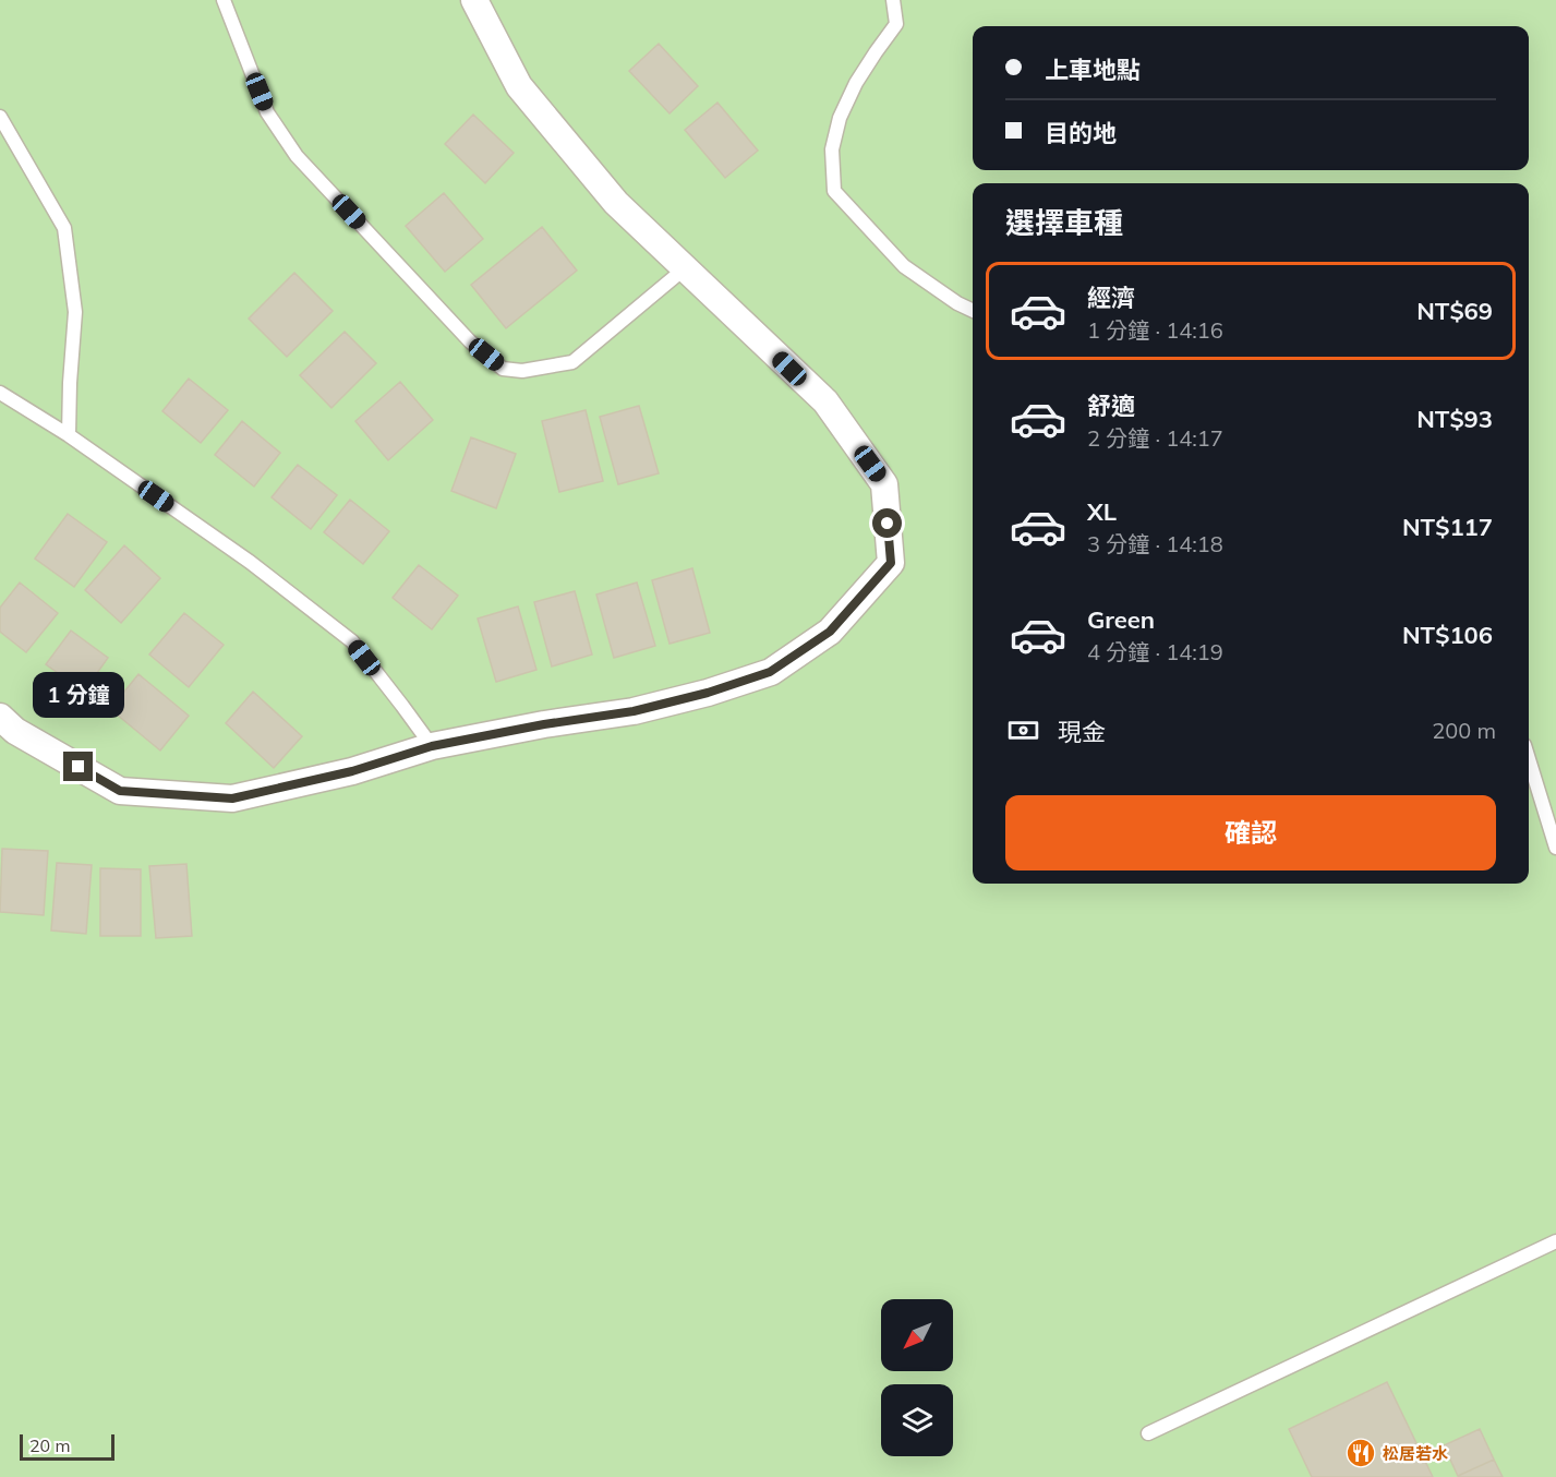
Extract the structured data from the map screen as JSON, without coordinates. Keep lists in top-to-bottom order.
{
  "places": {
    "restaurant": ["松居若水"]
  },
  "scale_bar": "20 m",
  "north": "bottom left",
  "page": {
    "banner": ["上車地點", "目的地"],
    "heading": "選擇車種",
    "list": [
      {
        "name": "經濟",
        "note": "1 分鐘 · 14:16",
        "value": "NT$69"
      },
      {
        "name": "舒適",
        "note": "2 分鐘 · 14:17",
        "value": "NT$93"
      },
      {
        "name": "XL",
        "note": "3 分鐘 · 14:18",
        "value": "NT$117"
      },
      {
        "name": "Green",
        "note": "4 分鐘 · 14:19",
        "value": "NT$106"
      }
    ],
    "bubble": "1 分鐘",
    "pay": ["現金", "200 m"],
    "buttons": "確認",
    "scale": "20 m"
  }
}
